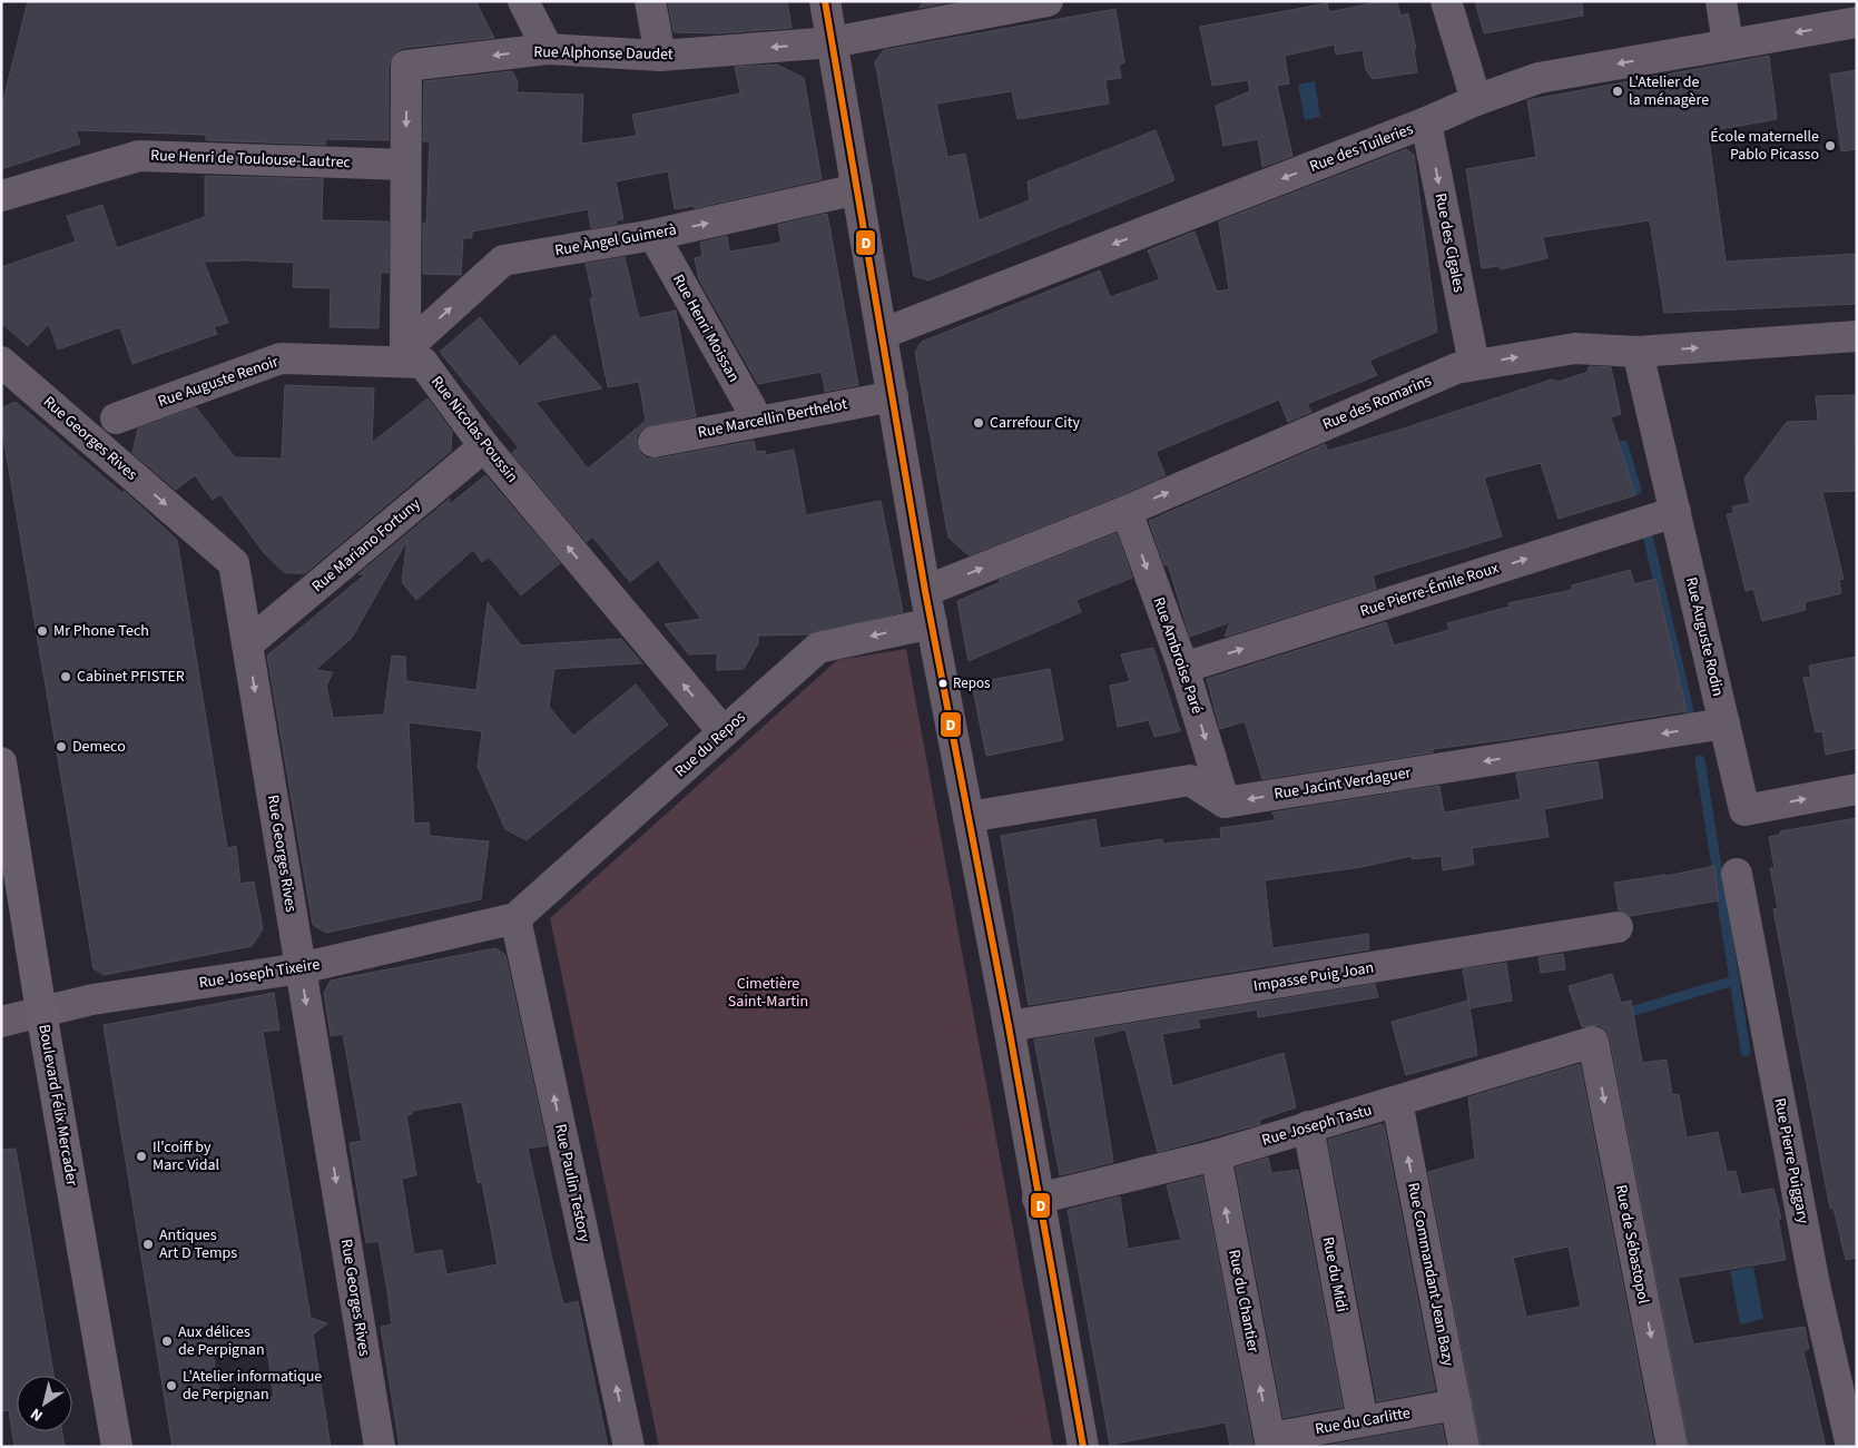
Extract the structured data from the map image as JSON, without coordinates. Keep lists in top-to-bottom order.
{
  "streets": {
    "main road": ["Boulevard Félix Mercader"],
    "street": [
      "Rue Alphonse Daudet",
      "Rue des Tuileries",
      "Rue Henri de Toulouse-Lautrec",
      "Rue Àngel Guimerà",
      "Rue des Cigales",
      "Rue Henri Moissan",
      "Rue Auguste Renoir",
      "Rue des Romarins",
      "Rue Marcellin Berthelot",
      "Rue Nicolas Poussin",
      "Rue Georges Rives",
      "Rue Mariano Fortuny",
      "Rue Pierre-Émile Roux",
      "Rue Auguste Rodin",
      "Rue Ambroise Paré",
      "Rue du Repos",
      "Rue Jacint Verdaguer",
      "Rue Joseph Tixeire",
      "Impasse Puig Joan",
      "Rue Joseph Tastu",
      "Rue Pierre Puiggary",
      "Rue Paulin Testory",
      "Rue de Sébastopol",
      "Rue du Midi",
      "Rue Commandant Jean Bazy",
      "Rue du Chantier",
      "Rue du Carlitte"
    ]
  },
  "crossings": [
    ["Rue Alphonse Daudet", "Rue Henri de Toulouse-Lautrec"],
    ["Rue des Tuileries", "Rue des Cigales"],
    ["Rue Àngel Guimerà", "Rue Henri Moissan"],
    ["Rue Àngel Guimerà", "Rue Auguste Renoir"],
    ["Rue Àngel Guimerà", "Rue Nicolas Poussin"],
    ["Rue des Cigales", "Rue des Romarins"],
    ["Rue Henri Moissan", "Rue Marcellin Berthelot"],
    ["Rue Auguste Renoir", "Rue Nicolas Poussin"],
    ["Rue des Romarins", "Rue Auguste Rodin"],
    ["Rue des Romarins", "Rue Ambroise Paré"],
    ["Rue Nicolas Poussin", "Rue Mariano Fortuny"],
    ["Rue Nicolas Poussin", "Rue du Repos"],
    ["Rue Georges Rives", "Rue Mariano Fortuny"],
    ["Rue Georges Rives", "Rue Joseph Tixeire"],
    ["Rue Pierre-Émile Roux", "Rue Auguste Rodin"],
    ["Rue Pierre-Émile Roux", "Rue Ambroise Paré"],
    ["Rue Auguste Rodin", "Rue Jacint Verdaguer"],
    ["Rue Ambroise Paré", "Rue Jacint Verdaguer"],
    ["Rue du Repos", "Rue Joseph Tixeire"],
    ["Rue du Repos", "Rue Paulin Testory"],
    ["Rue Joseph Tixeire", "Boulevard Félix Mercader"],
    ["Rue Joseph Tixeire", "Rue Paulin Testory"],
    ["Rue Joseph Tastu", "Rue de Sébastopol"],
    ["Rue Joseph Tastu", "Rue du Midi"],
    ["Rue Joseph Tastu", "Rue Commandant Jean Bazy"],
    ["Rue Joseph Tastu", "Rue du Chantier"],
    ["Rue du Midi", "Rue du Carlitte"],
    ["Rue Commandant Jean Bazy", "Rue du Carlitte"],
    ["Rue du Chantier", "Rue du Carlitte"]
  ],
  "one_way": [
    "Rue Alphonse Daudet",
    "Rue des Tuileries",
    "Rue Àngel Guimerà",
    "Rue des Cigales",
    "Rue des Romarins",
    "Rue Nicolas Poussin",
    "Rue Georges Rives",
    "Rue Pierre-Émile Roux",
    "Rue du Repos",
    "Rue Jacint Verdaguer",
    "Rue Paulin Testory",
    "Rue de Sébastopol",
    "Rue Commandant Jean Bazy"
  ],
  "parks": ["Cimetière Saint-Martin"],
  "places": [
    "L'Atelier de la ménagère",
    "École maternelle Pablo Picasso",
    "Carrefour City",
    "Mr Phone Tech",
    "Cabinet PFISTER",
    "Repos",
    "Demeco",
    "Il'coiff by Marc Vidal",
    "Antiques Art D Temps",
    "Aux délices de Perpignan",
    "L'Atelier informatique de Perpignan"
  ],
  "lines": ["transit line D"],
  "north": "bottom left"
}
